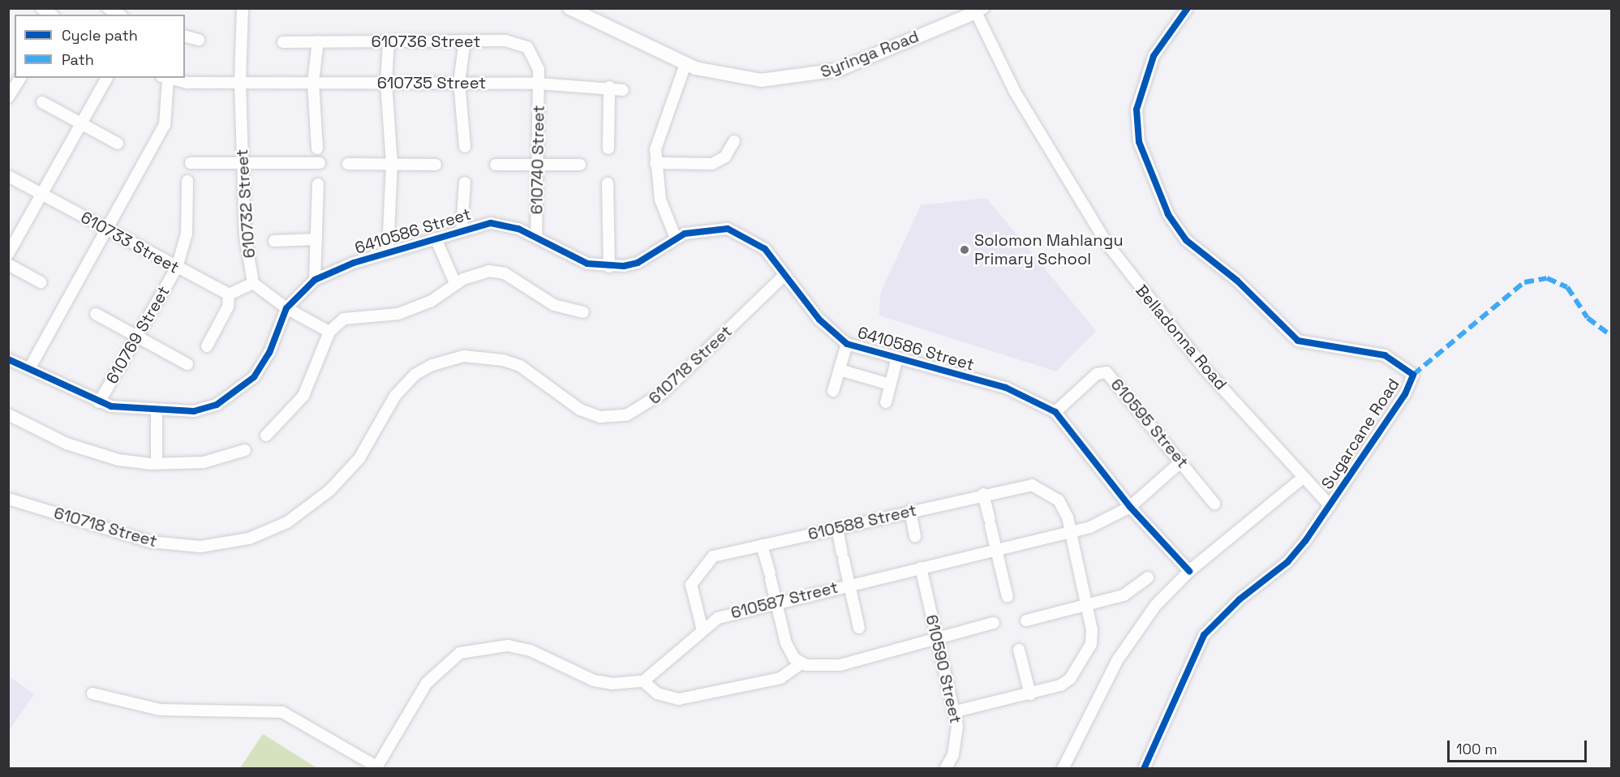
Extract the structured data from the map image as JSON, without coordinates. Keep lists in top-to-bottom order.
{
  "streets": {
    "street": [
      "610736 Street",
      "Syringa Road",
      "610735 Street",
      "610740 Street",
      "610732 Street",
      "6410586 Street",
      "610733 Street",
      "610769 Street",
      "Belladonna Road",
      "610718 Street",
      "610595 Street",
      "Sugarcane Road",
      "610588 Street",
      "610587 Street",
      "610590 Street"
    ]
  },
  "crossings": [
    ["610736 Street", "610735 Street"],
    ["610736 Street", "610740 Street"],
    ["Syringa Road", "Belladonna Road"],
    ["610735 Street", "610740 Street"],
    ["610735 Street", "610732 Street"],
    ["610740 Street", "6410586 Street"],
    ["6410586 Street", "610769 Street"],
    ["6410586 Street", "610718 Street"],
    ["6410586 Street", "610595 Street"],
    ["6410586 Street", "610587 Street"],
    ["610733 Street", "610769 Street"],
    ["Belladonna Road", "Sugarcane Road"],
    ["610595 Street", "610587 Street"],
    ["610588 Street", "610587 Street"],
    ["610588 Street", "610590 Street"],
    ["610587 Street", "610590 Street"]
  ],
  "places": ["Solomon Mahlangu Primary School"],
  "legend": ["Cycle path", "Path"],
  "scale_bar": "100 m"
}
